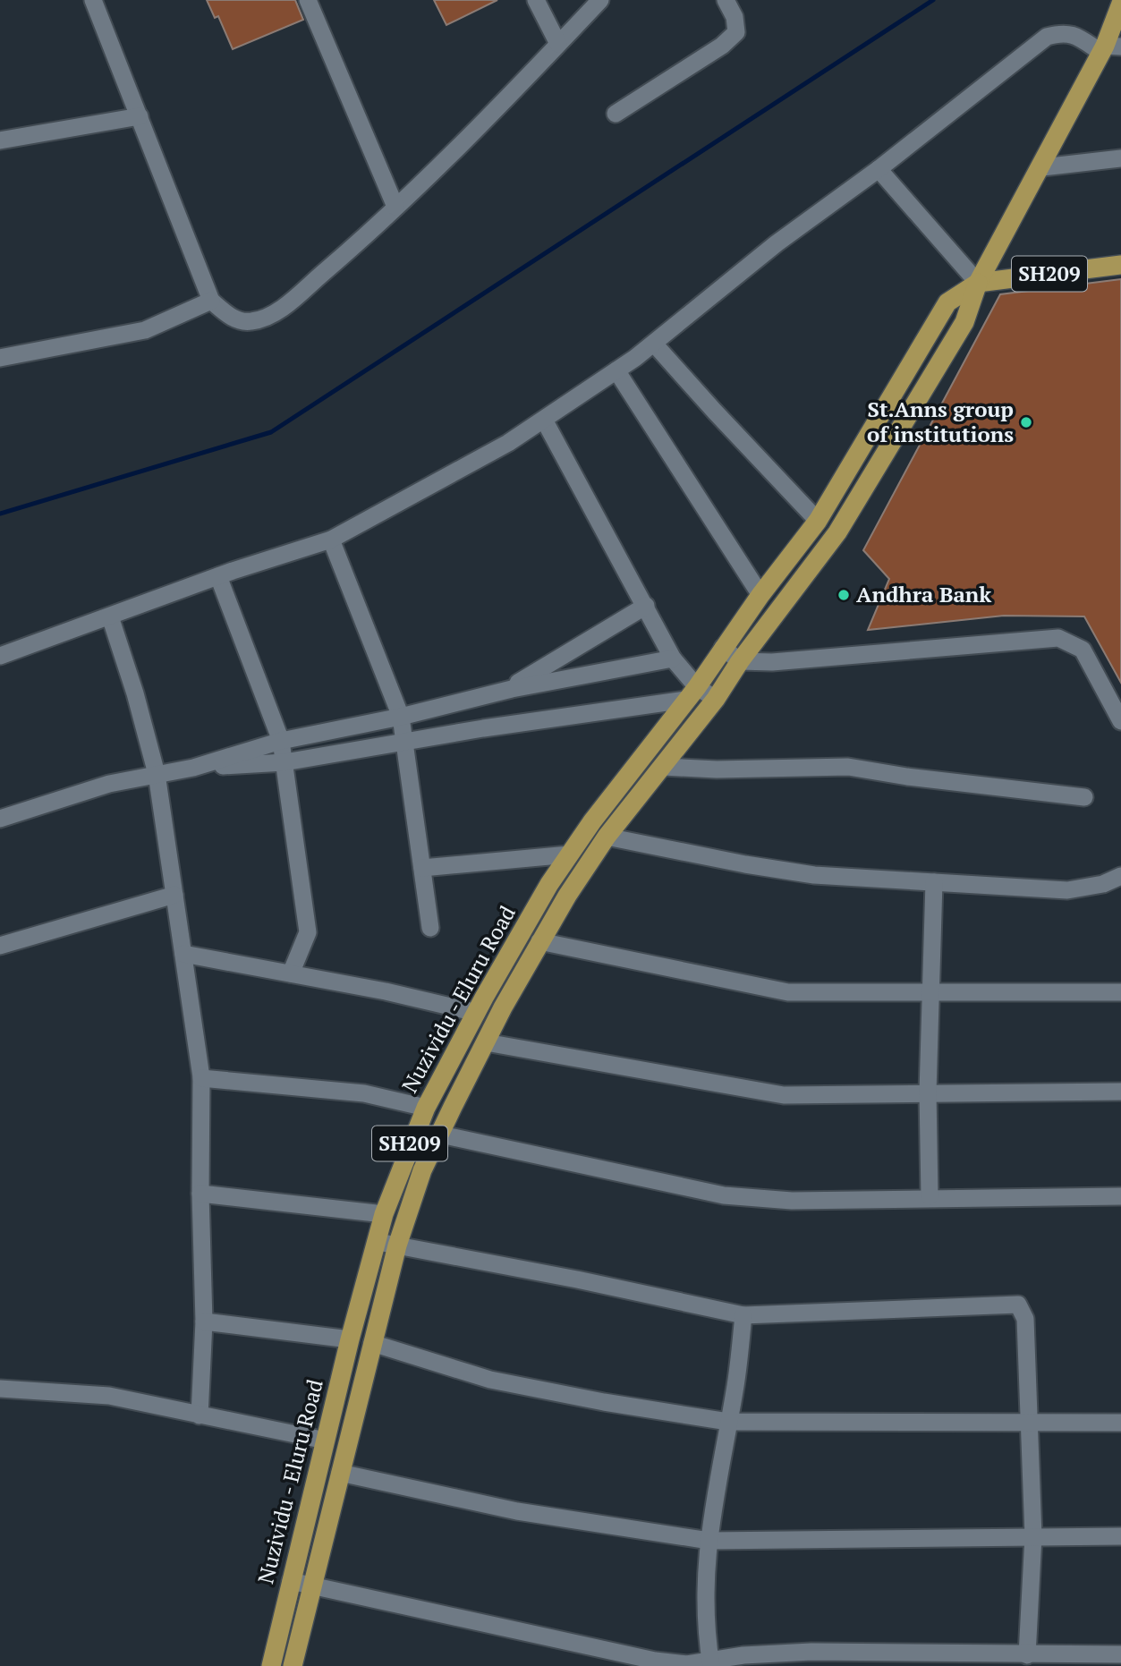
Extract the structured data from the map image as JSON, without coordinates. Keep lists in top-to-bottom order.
{
  "streets": {
    "main road": ["SH209", "Nuzividu - Eluru Road"]
  },
  "crossings": [
    ["SH209", "Nuzividu - Eluru Road"]
  ],
  "places": ["St.Anns group of institutions", "Andhra Bank"]
}
